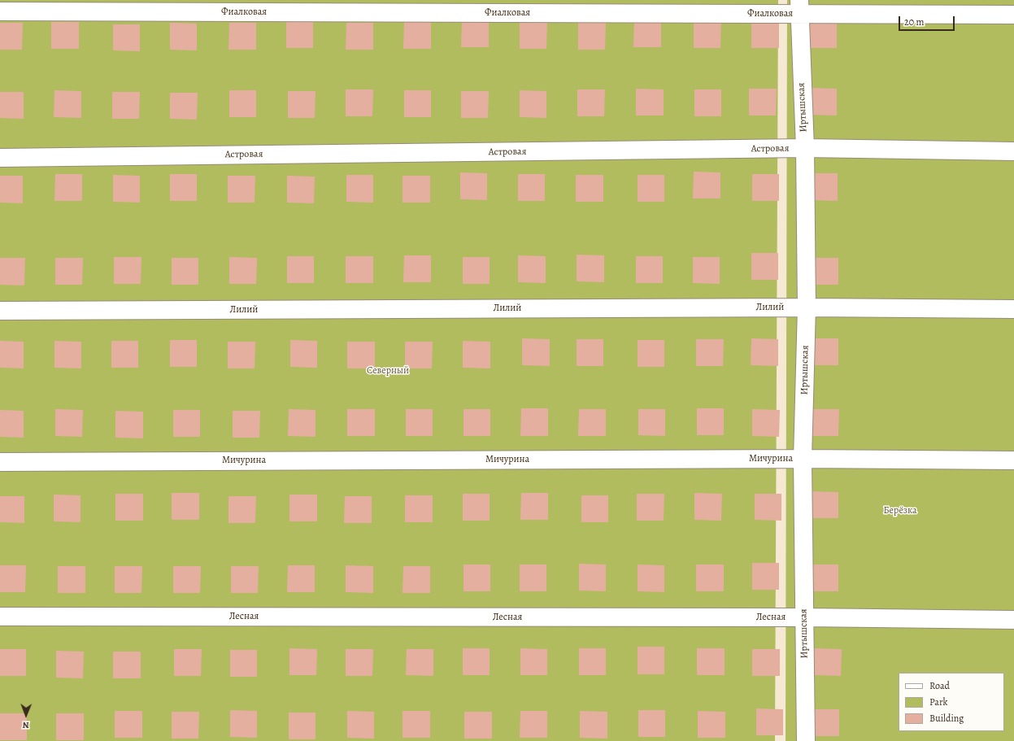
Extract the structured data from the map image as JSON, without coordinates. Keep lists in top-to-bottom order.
{
  "streets": {
    "street": [
      "Фиалковая",
      "Иртышская",
      "Астровая",
      "Лилий",
      "Мичурина",
      "Лесная"
    ]
  },
  "crossings": [
    ["Фиалковая", "Иртышская"],
    ["Иртышская", "Астровая"],
    ["Иртышская", "Лилий"],
    ["Иртышская", "Мичурина"],
    ["Иртышская", "Лесная"]
  ],
  "parks": ["Северный", "Берёзка"],
  "legend": ["Road", "Park", "Building"],
  "scale_bar": "20 m",
  "north": "bottom"
}
